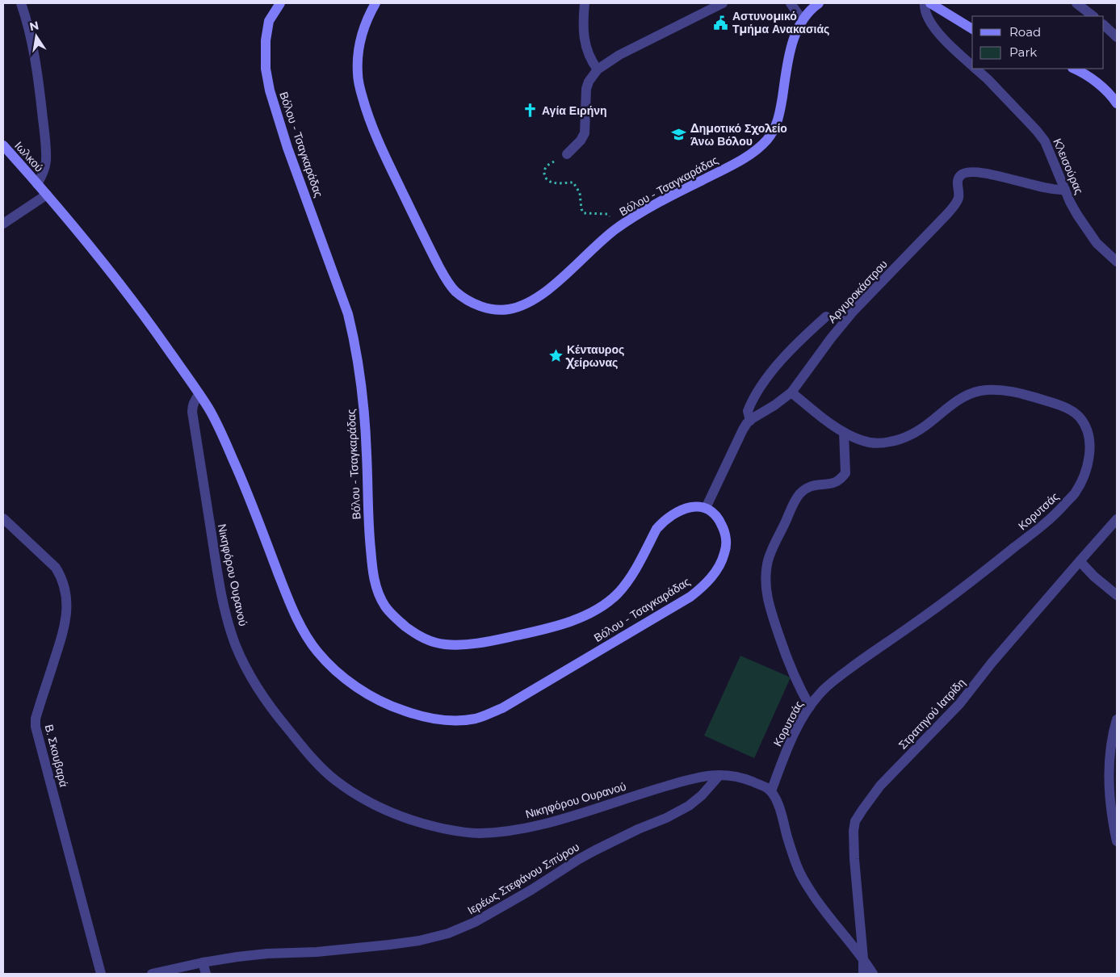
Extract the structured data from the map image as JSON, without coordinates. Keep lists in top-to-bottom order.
{
  "streets": {
    "main road": ["Βόλου - Τσαγκαράδας", "Ιωλκού"],
    "street": [
      "Κλεισούρας",
      "Αργυροκάστρου",
      "Κορυτσάς",
      "Νικηφόρου Ουρανού",
      "Στρατηγού Ιατρίδη",
      "Β. Σκουβαρά",
      "Ιερέως Στεφάνου Σπύρου"
    ]
  },
  "crossings": [
    ["Βόλου - Τσαγκαράδας", "Ιωλκού"],
    ["Βόλου - Τσαγκαράδας", "Αργυροκάστρου"],
    ["Βόλου - Τσαγκαράδας", "Νικηφόρου Ουρανού"],
    ["Κλεισούρας", "Αργυροκάστρου"],
    ["Αργυροκάστρου", "Κορυτσάς"],
    ["Κορυτσάς", "Νικηφόρου Ουρανού"],
    ["Νικηφόρου Ουρανού", "Ιερέως Στεφάνου Σπύρου"]
  ],
  "places": {
    "public building": ["Αστυνομικό Τμήμα Ανακασιάς"],
    "church": ["Αγία Ειρήνη"],
    "school or university": ["Δημοτικό Σχολείο Άνω Βόλου"],
    "place": ["Κένταυρος Χείρωνας"]
  },
  "legend": ["Road", "Park"],
  "north": "top"
}
